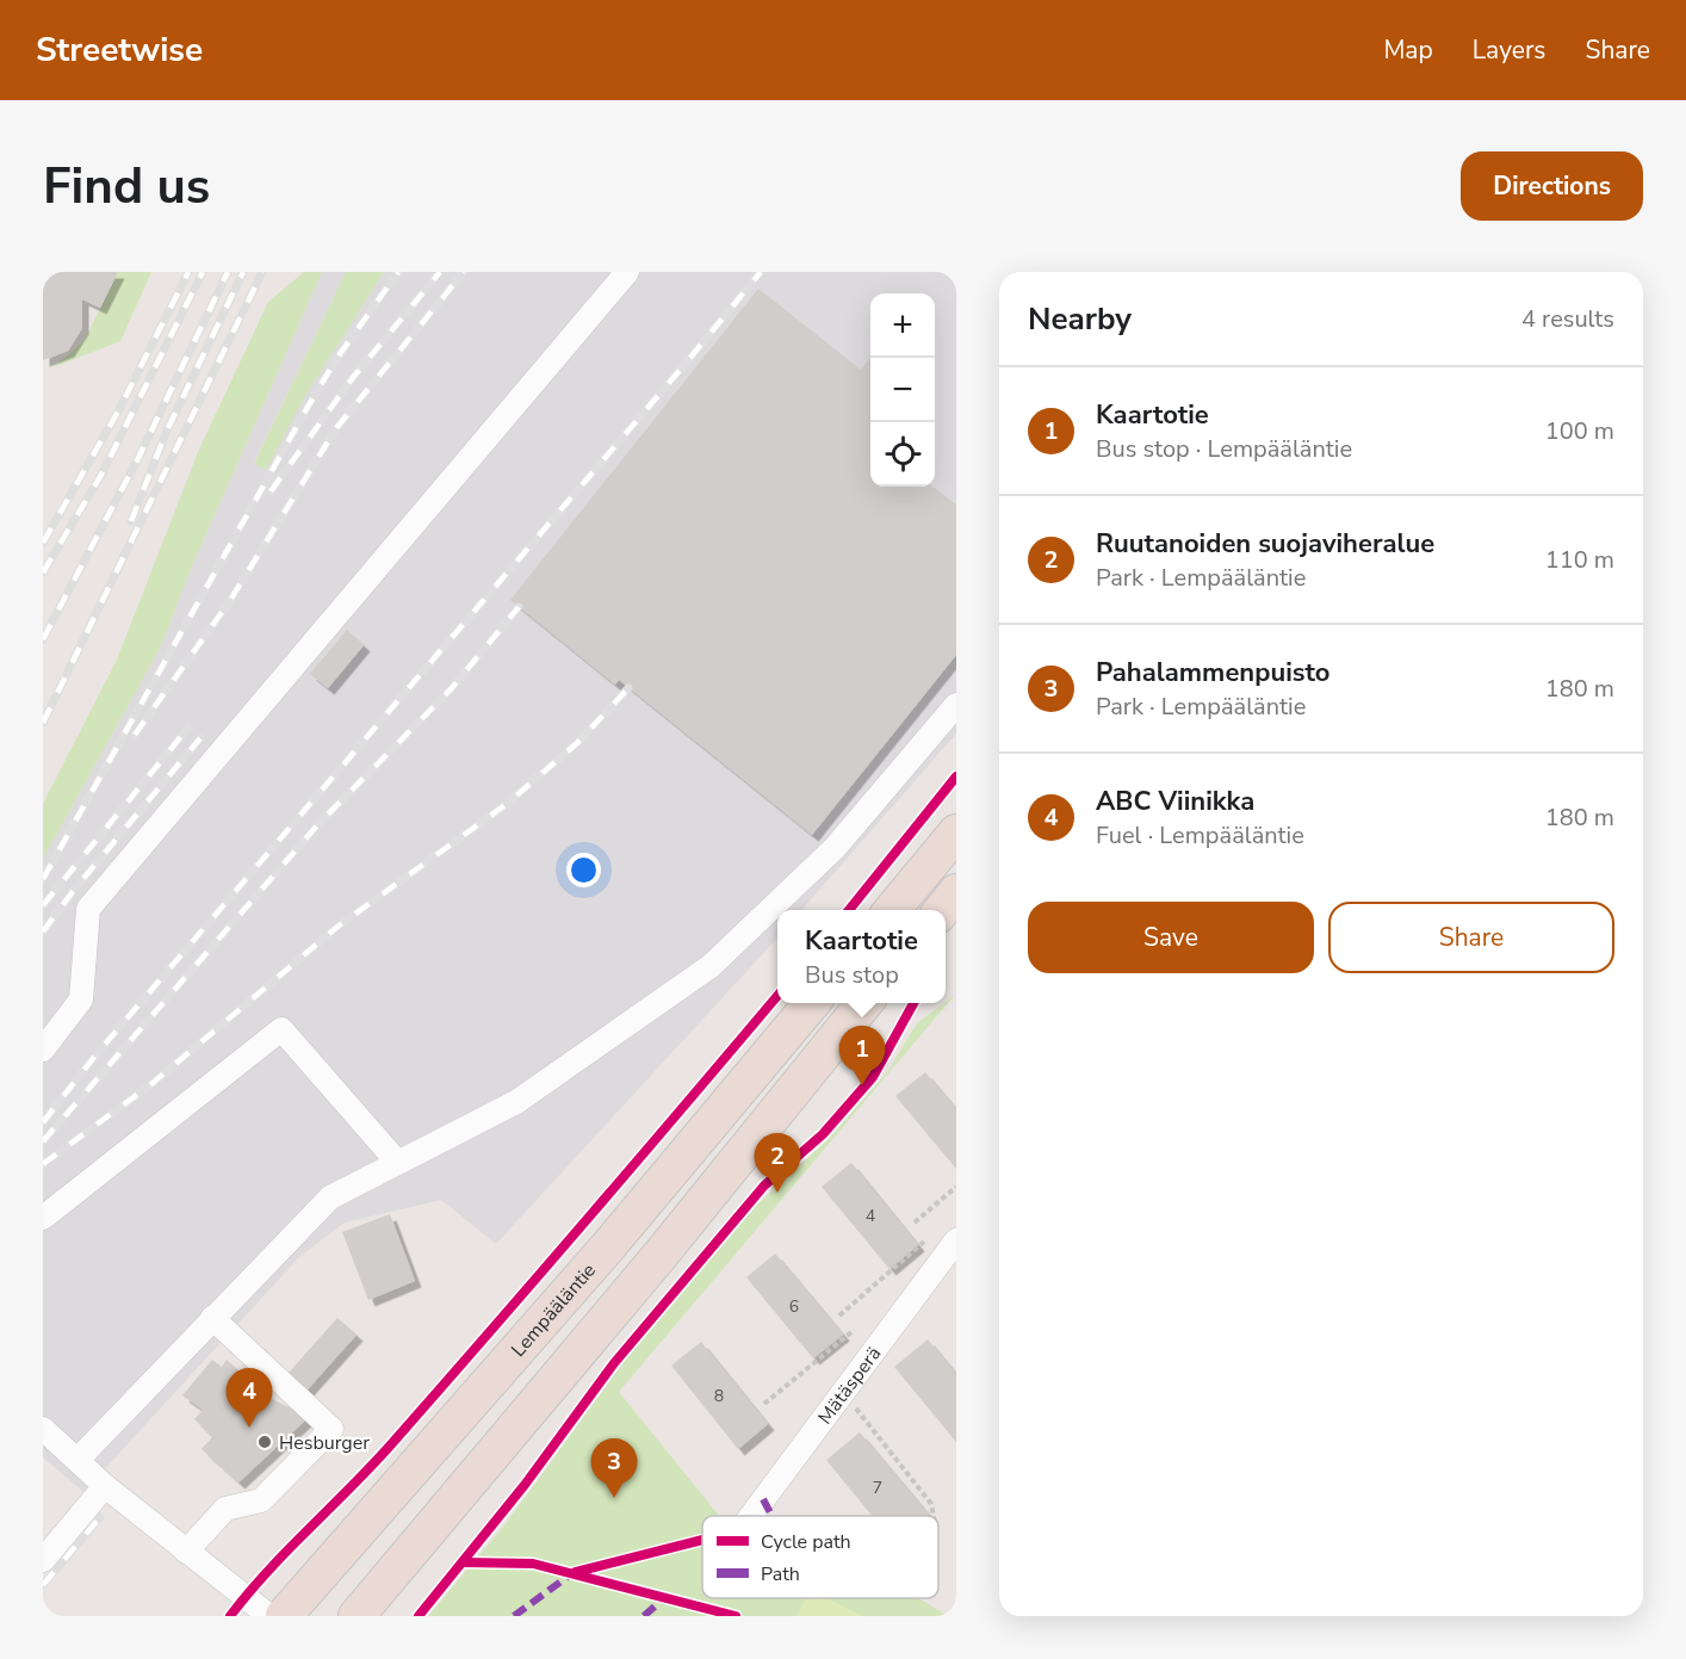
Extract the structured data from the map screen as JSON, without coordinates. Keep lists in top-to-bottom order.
{
  "streets": {
    "highway": ["Lempääläntie"],
    "street": ["Mätäsperä"]
  },
  "places": ["Hesburger"],
  "house_numbers": [
    "4",
    "6",
    "8",
    "7"
  ],
  "legend": ["Cycle path", "Path"],
  "page": {
    "header": "Streetwise",
    "nav": ["Map", "Layers", "Share"],
    "buttons": [
      "Directions",
      ["Save", "Share"]
    ],
    "title": "Find us",
    "heading": ["Nearby", "4 results"],
    "map_buttons": ["+", "−"],
    "list": [
      {
        "mark": "1",
        "name": "Kaartotie",
        "note": "Bus stop · Lempääläntie",
        "value": "100 m"
      },
      {
        "mark": "2",
        "name": "Ruutanoiden suojaviheralue",
        "note": "Park · Lempääläntie",
        "value": "110 m"
      },
      {
        "mark": "3",
        "name": "Pahalammenpuisto",
        "note": "Park · Lempääläntie",
        "value": "180 m"
      },
      {
        "mark": "4",
        "name": "ABC Viinikka",
        "note": "Fuel · Lempääläntie",
        "value": "180 m"
      }
    ],
    "popup": ["Kaartotie", "Bus stop"],
    "pins": [
      "1",
      "2",
      "4",
      "3"
    ]
  }
}
